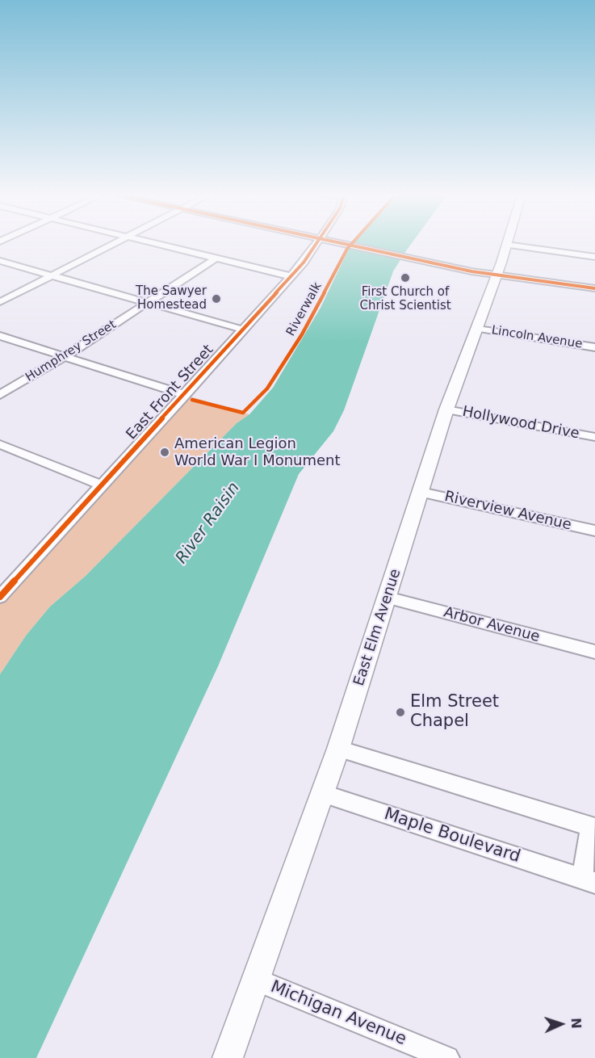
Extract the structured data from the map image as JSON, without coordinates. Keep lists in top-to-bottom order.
{
  "streets": {
    "main road": ["East Elm Avenue"],
    "street": [
      "Lincoln Avenue",
      "Humphrey Street",
      "East Front Street",
      "Hollywood Drive",
      "Riverview Avenue",
      "Arbor Avenue",
      "Maple Boulevard",
      "Michigan Avenue"
    ],
    "cycle path": ["Riverwalk"]
  },
  "crossings": [
    ["Lincoln Avenue", "East Elm Avenue"],
    ["Hollywood Drive", "East Elm Avenue"],
    ["Riverview Avenue", "East Elm Avenue"],
    ["Arbor Avenue", "East Elm Avenue"],
    ["East Elm Avenue", "Maple Boulevard"],
    ["East Elm Avenue", "Michigan Avenue"]
  ],
  "water": ["River Raisin"],
  "places": [
    "First Church of Christ Scientist",
    "The Sawyer Homestead",
    "American Legion World War I Monument",
    "Elm Street Chapel"
  ],
  "north": "right"
}
